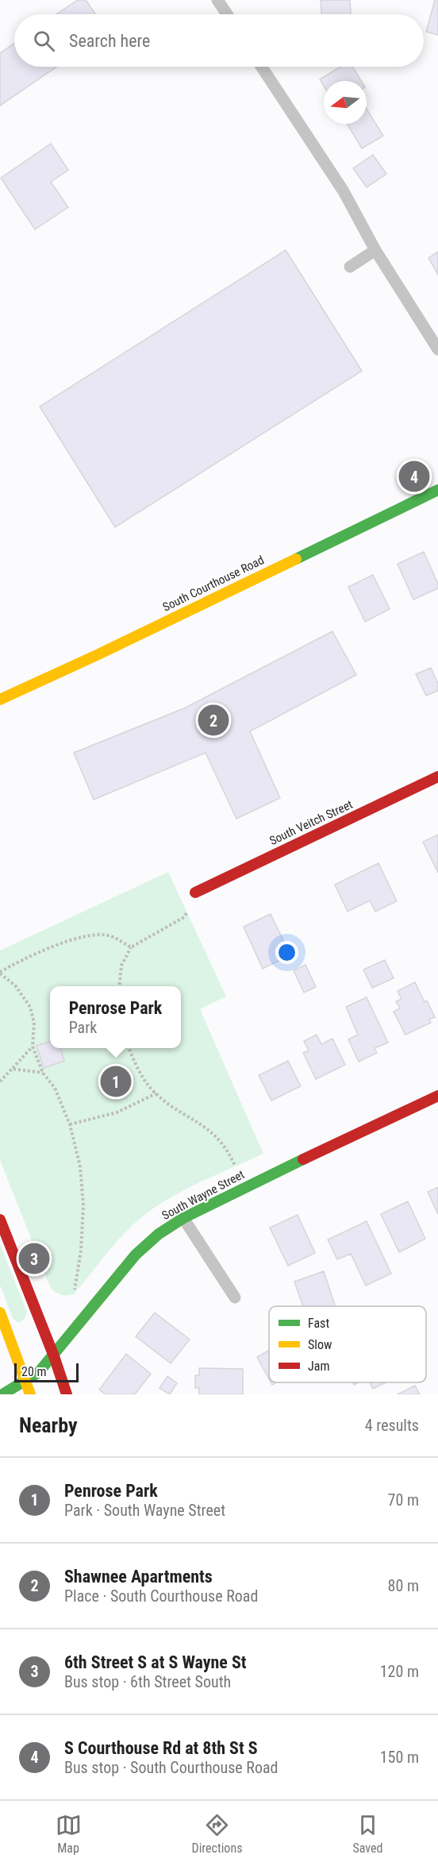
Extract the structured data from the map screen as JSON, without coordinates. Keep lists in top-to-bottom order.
{
  "streets": {
    "street": ["South Courthouse Road", "South Veitch Street", "South Wayne Street"]
  },
  "legend": ["Fast", "Slow", "Jam"],
  "scale_bar": "20 m",
  "north": "left",
  "page": {
    "search": "Search here",
    "pins": [
      "4",
      "2",
      "1",
      "3"
    ],
    "popup": ["Penrose Park", "Park"],
    "scale": "20 m",
    "heading": ["Nearby", "4 results"],
    "list": [
      {
        "mark": "1",
        "name": "Penrose Park",
        "note": "Park · South Wayne Street",
        "value": "70 m"
      },
      {
        "mark": "2",
        "name": "Shawnee Apartments",
        "note": "Place · South Courthouse Road",
        "value": "80 m"
      },
      {
        "mark": "3",
        "name": "6th Street S at S Wayne St",
        "note": "Bus stop · 6th Street South",
        "value": "120 m"
      },
      {
        "mark": "4",
        "name": "S Courthouse Rd at 8th St S",
        "note": "Bus stop · South Courthouse Road",
        "value": "150 m"
      }
    ],
    "nav": ["Map", "Directions", "Saved"]
  }
}
